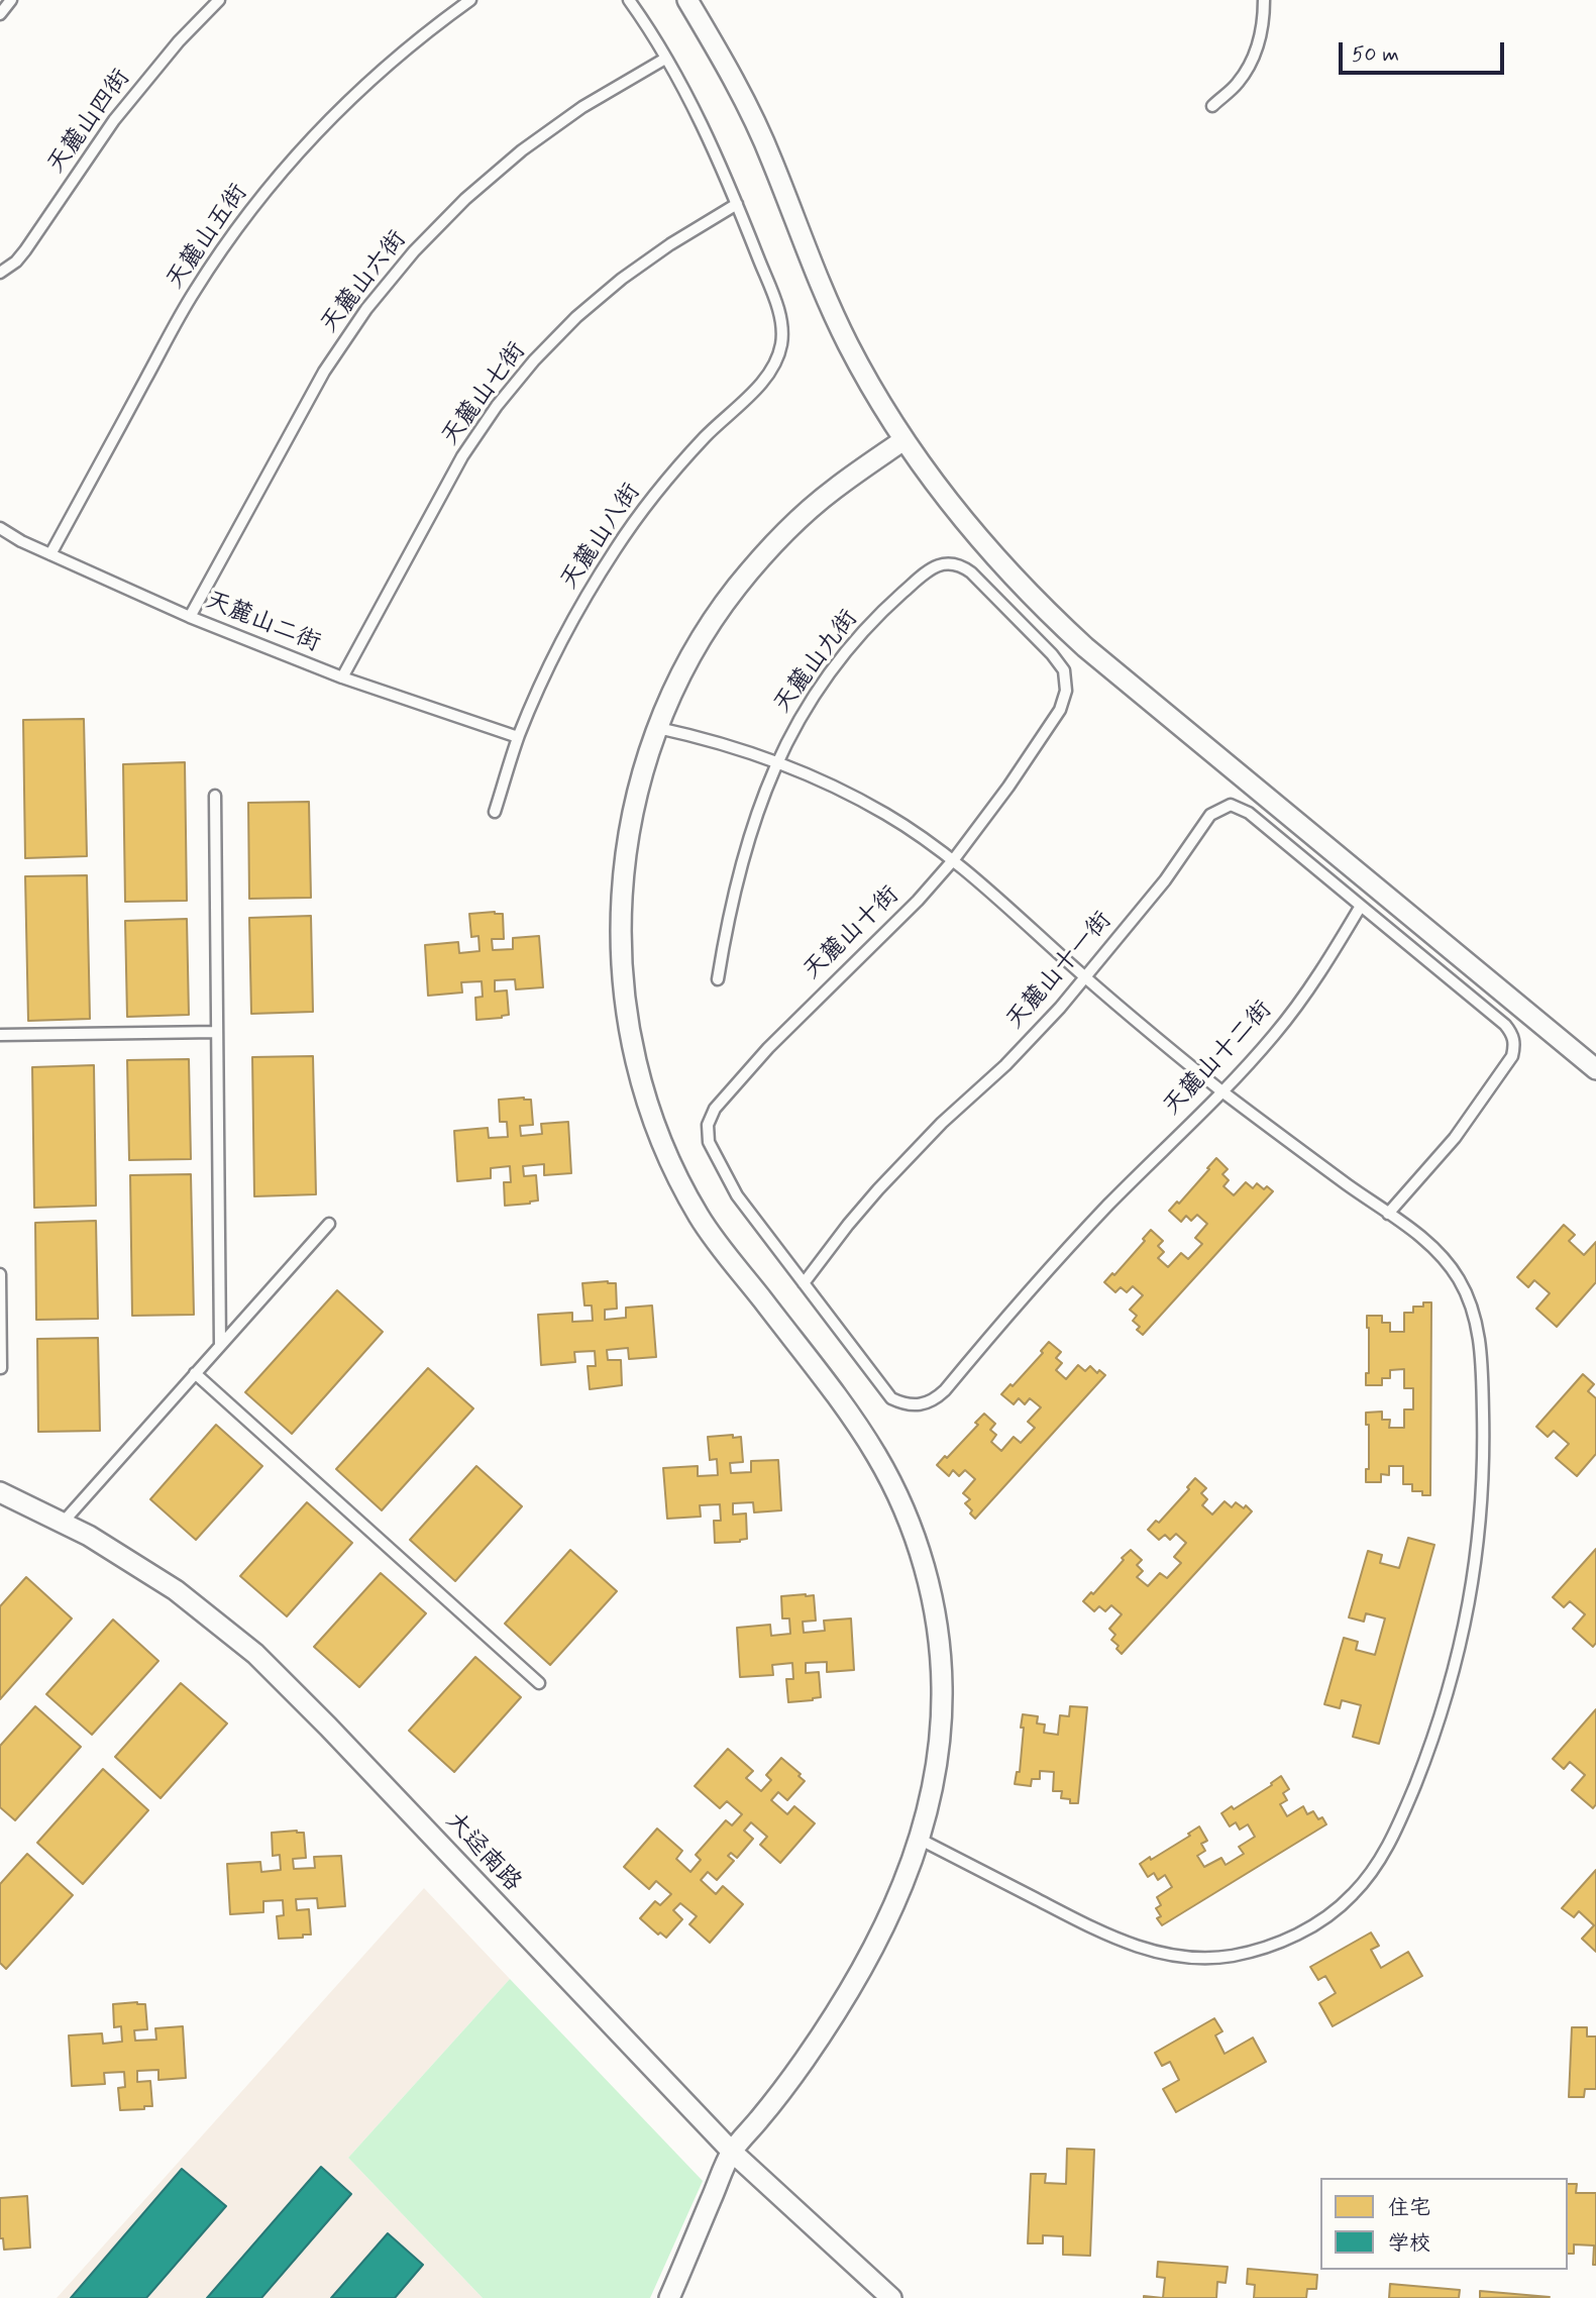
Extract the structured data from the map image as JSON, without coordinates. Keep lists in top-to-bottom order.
{
  "streets": {
    "street": ["大迳南路"],
    "lane": [
      "天麓山四街",
      "天麓山五街",
      "天麓山六街",
      "天麓山七街",
      "天麓山八街",
      "天麓山二街",
      "天麓山九街",
      "天麓山十街",
      "天麓山十一街",
      "天麓山十二街"
    ]
  },
  "crossings": [
    ["天麓山五街", "天麓山二街"],
    ["天麓山六街", "天麓山二街"],
    ["天麓山七街", "天麓山八街"],
    ["天麓山七街", "天麓山二街"],
    ["天麓山八街", "天麓山二街"],
    ["天麓山九街", "天麓山十街"],
    ["天麓山十街", "天麓山十一街"],
    ["天麓山十街", "天麓山十二街"],
    ["天麓山十一街", "天麓山十二街"]
  ],
  "legend": ["住宅", "学校"],
  "scale_bar": "50 m"
}
